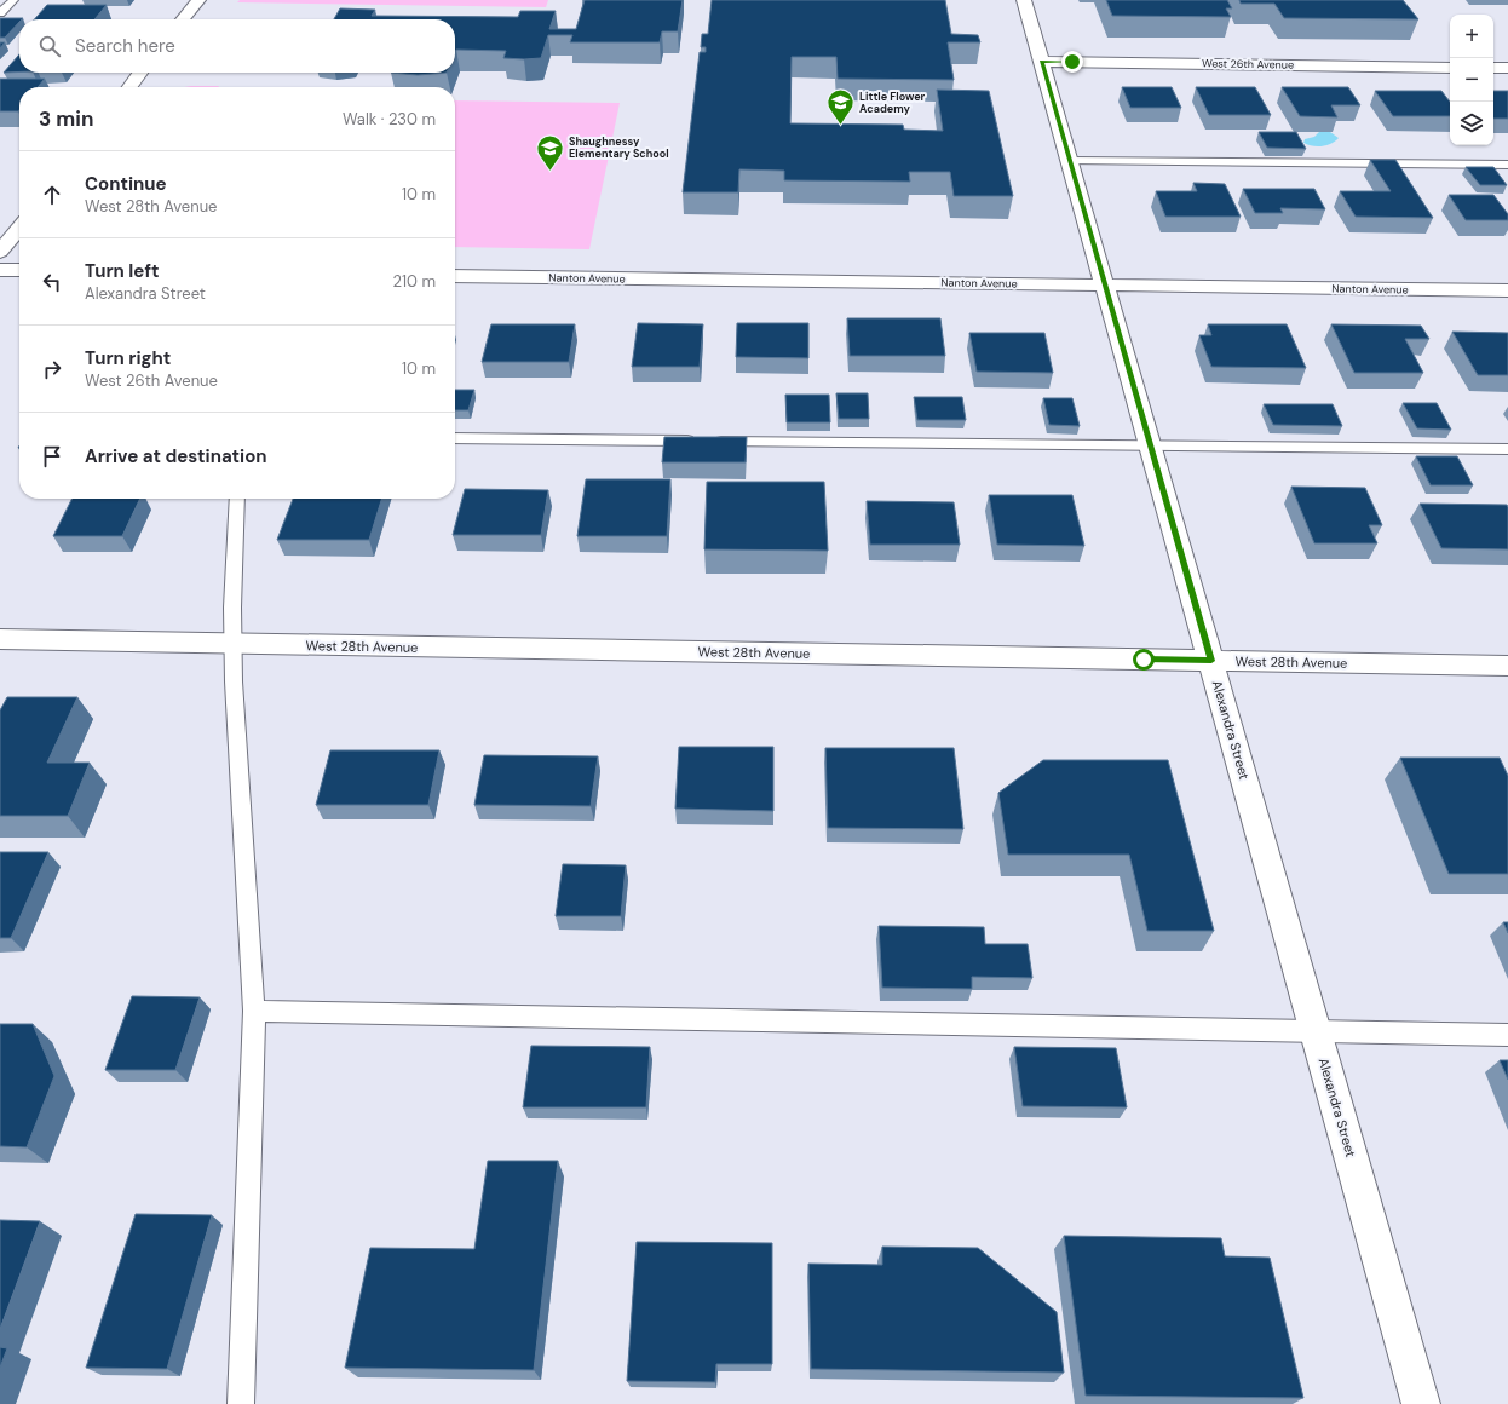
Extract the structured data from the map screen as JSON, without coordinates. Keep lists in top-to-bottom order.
{
  "streets": {
    "street": [
      "West 26th Avenue",
      "Nanton Avenue",
      "West 28th Avenue",
      "Alexandra Street"
    ]
  },
  "crossings": [
    ["West 26th Avenue", "Alexandra Street"],
    ["Nanton Avenue", "Alexandra Street"],
    ["West 28th Avenue", "Alexandra Street"]
  ],
  "places": {
    "school or university": ["Little Flower Academy", "Shaughnessy Elementary School"]
  },
  "page": {
    "map_buttons": ["+", "−"],
    "search": "Search here",
    "heading": ["3 min", "Walk · 230 m"],
    "list": [
      ["Continue", "West 28th Avenue", "10 m"],
      ["Turn left", "Alexandra Street", "210 m"],
      ["Turn right", "West 26th Avenue", "10 m"],
      "Arrive at destination"
    ]
  }
}
